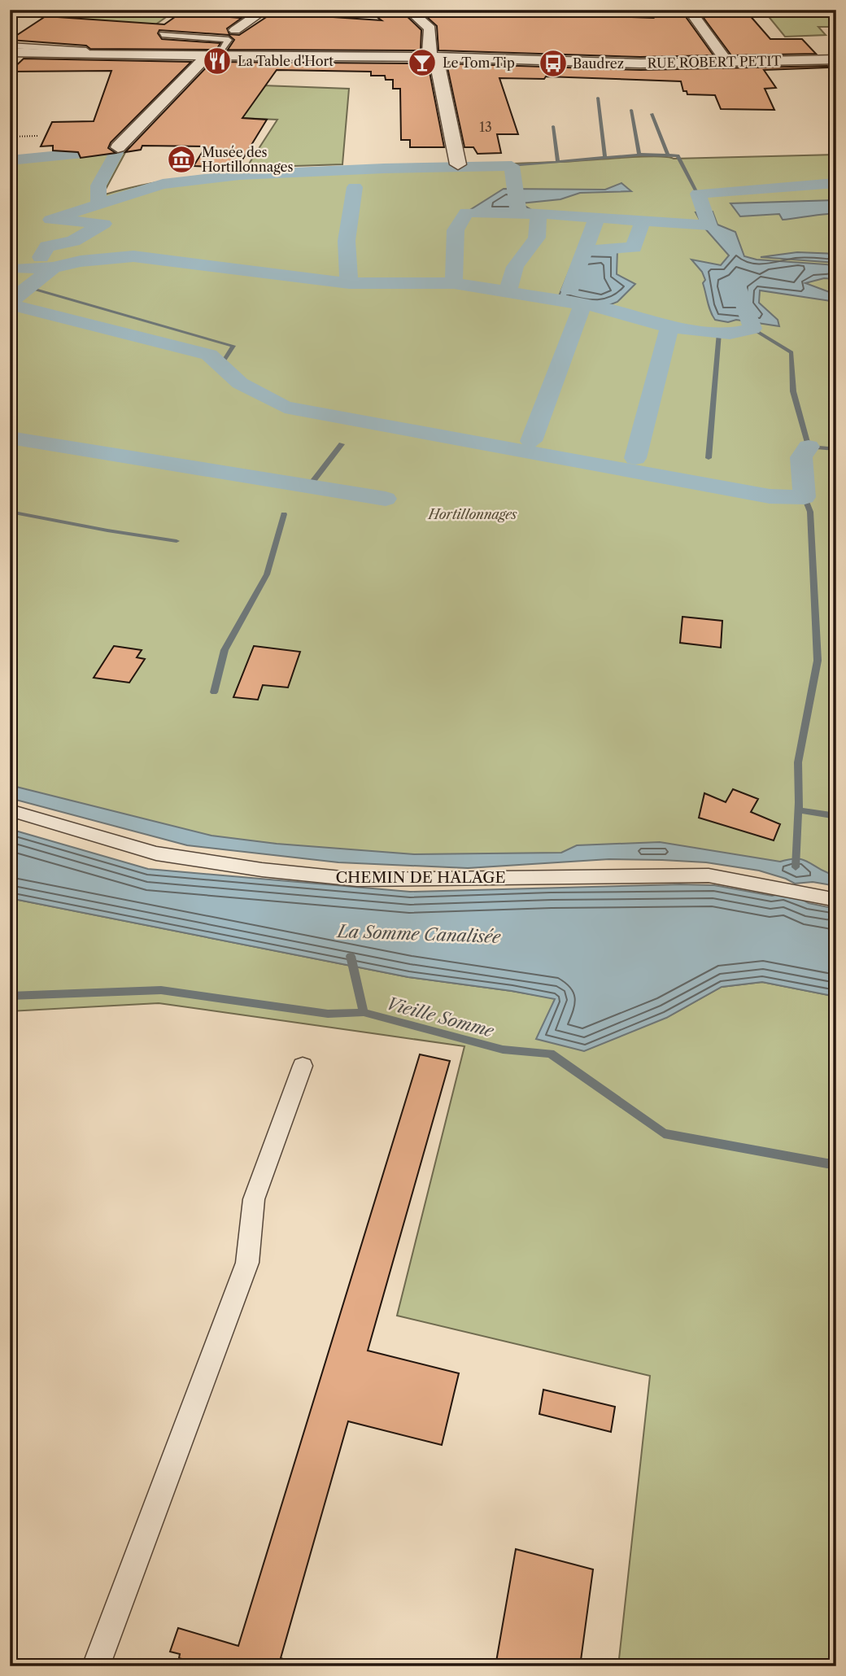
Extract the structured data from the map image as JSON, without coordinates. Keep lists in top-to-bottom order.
{
  "streets": {
    "street": ["RUE ROBERT PETIT"],
    "lane": ["CHEMIN DE HALAGE"]
  },
  "water": ["La Somme Canalisée", "Vieille Somme"],
  "parks": ["Hortillonnages"],
  "places": {
    "restaurant": ["La Table d'Hort"],
    "bar": ["Le Tom Tip"],
    "bus stop": ["Baudrez"],
    "museum": ["Musée des Hortillonnages"]
  },
  "house_numbers": ["13"]
}
